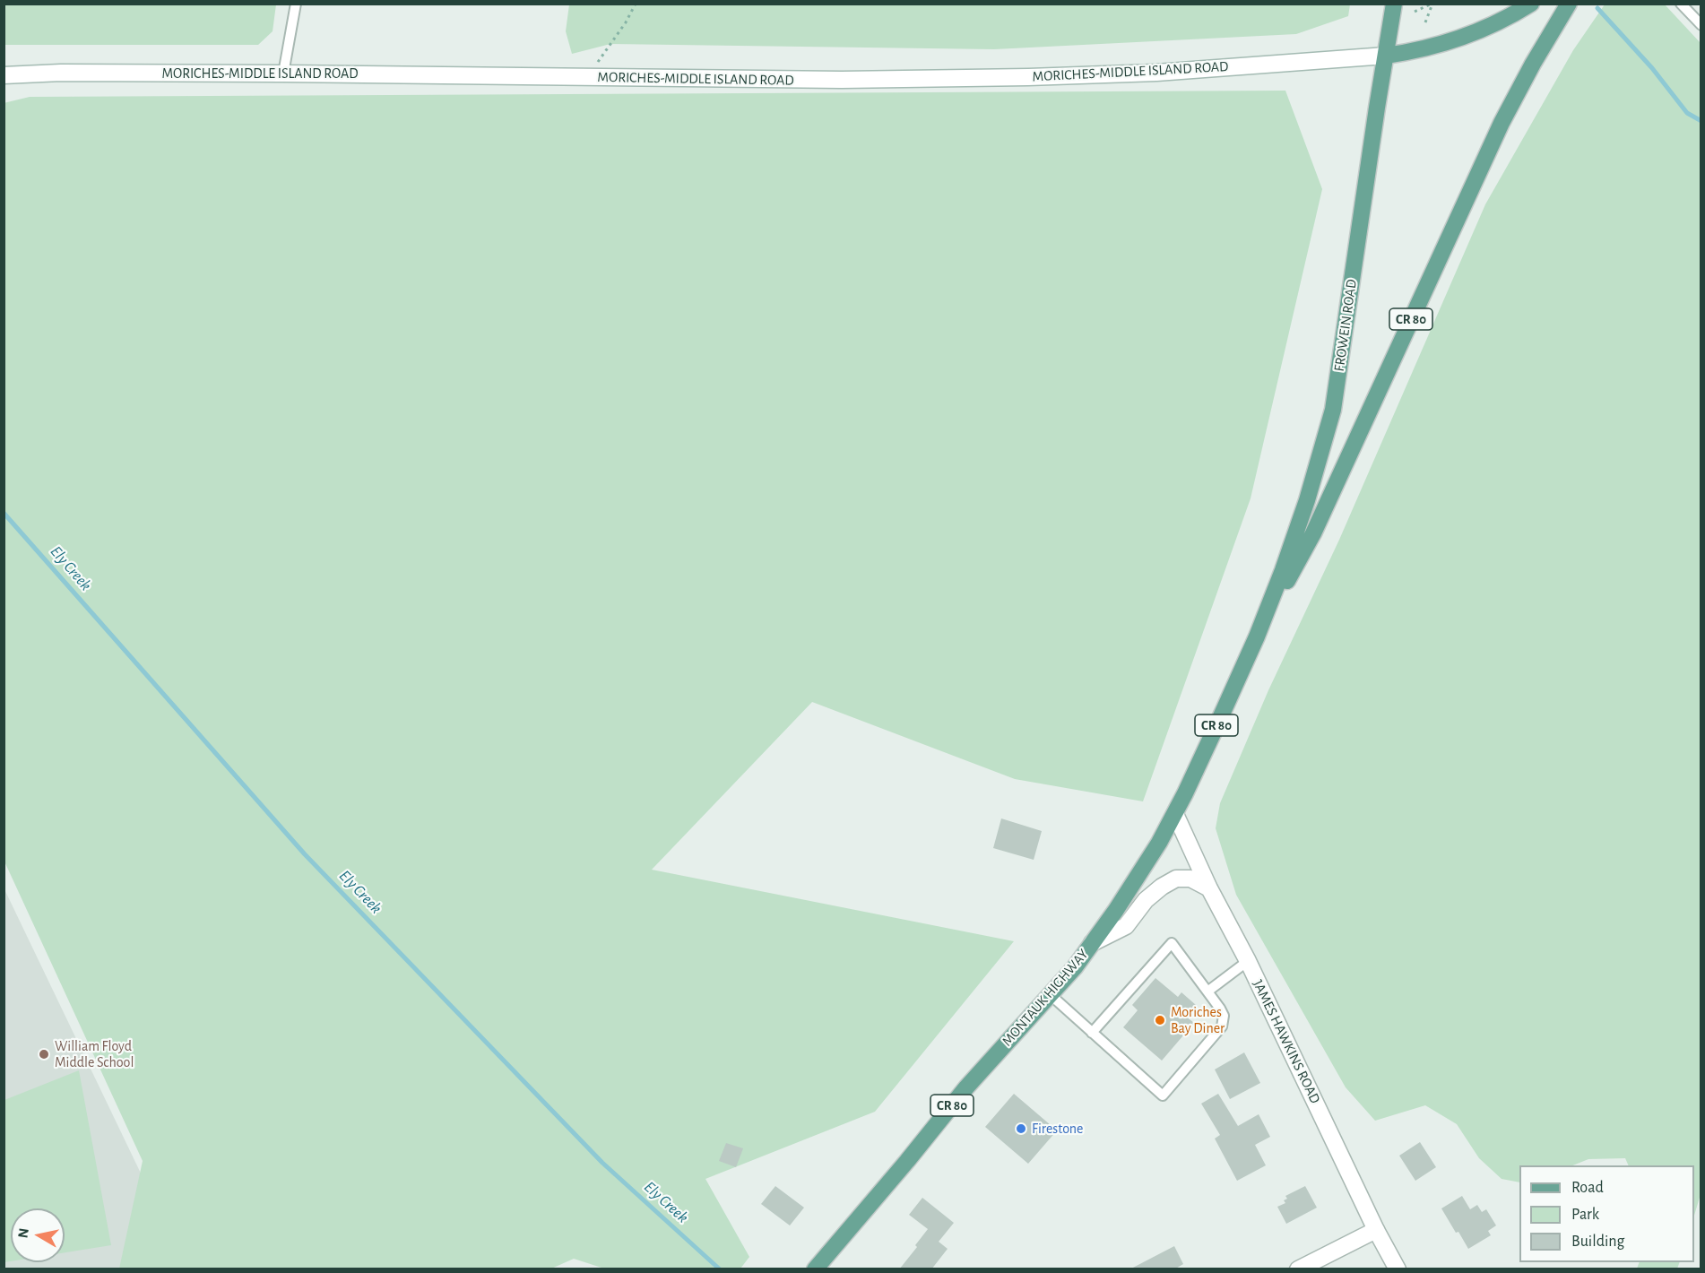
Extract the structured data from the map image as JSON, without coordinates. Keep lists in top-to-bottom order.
{
  "streets": {
    "main road": [
      "MORICHES-MIDDLE ISLAND ROAD",
      "CR 80",
      "FROWEIN ROAD",
      "MONTAUK HIGHWAY",
      "JAMES HAWKINS ROAD"
    ]
  },
  "crossings": [
    ["MORICHES-MIDDLE ISLAND ROAD", "FROWEIN ROAD"],
    ["CR 80", "FROWEIN ROAD"],
    ["CR 80", "MONTAUK HIGHWAY"],
    ["FROWEIN ROAD", "MONTAUK HIGHWAY"],
    ["MONTAUK HIGHWAY", "JAMES HAWKINS ROAD"]
  ],
  "water": ["Ely Creek"],
  "places": ["Moriches Bay Diner", "William Floyd Middle School", "Firestone"],
  "legend": ["Road", "Park", "Building"],
  "north": "left"
}
